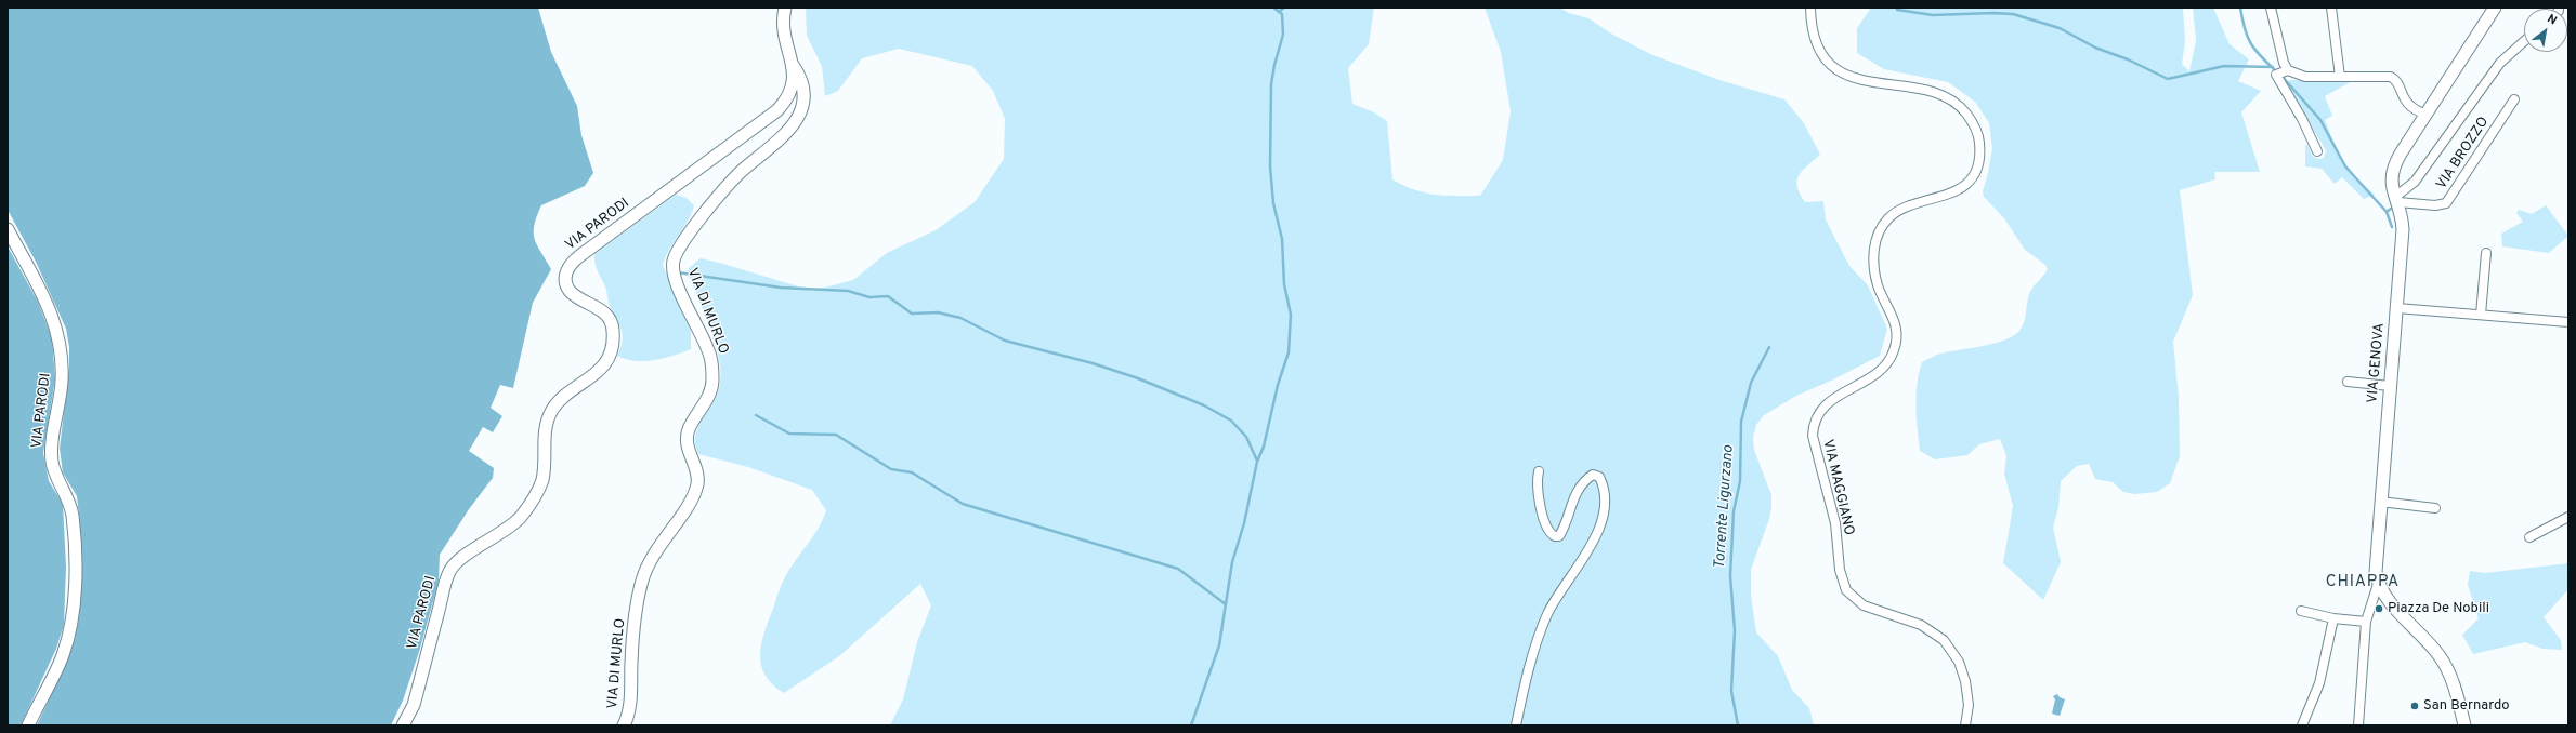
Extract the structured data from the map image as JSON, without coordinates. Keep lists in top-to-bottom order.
{
  "streets": {
    "street": [
      "VIA BROZZO",
      "VIA PARODI",
      "VIA DI MURLO",
      "VIA GENOVA",
      "VIA MAGGIANO"
    ]
  },
  "crossings": [
    ["VIA BROZZO", "VIA GENOVA"],
    ["VIA PARODI", "VIA DI MURLO"]
  ],
  "districts": ["CHIAPPA"],
  "water": ["Torrente Ligurzano"],
  "places": ["Piazza De Nobili", "San Bernardo"],
  "north": "top right"
}
